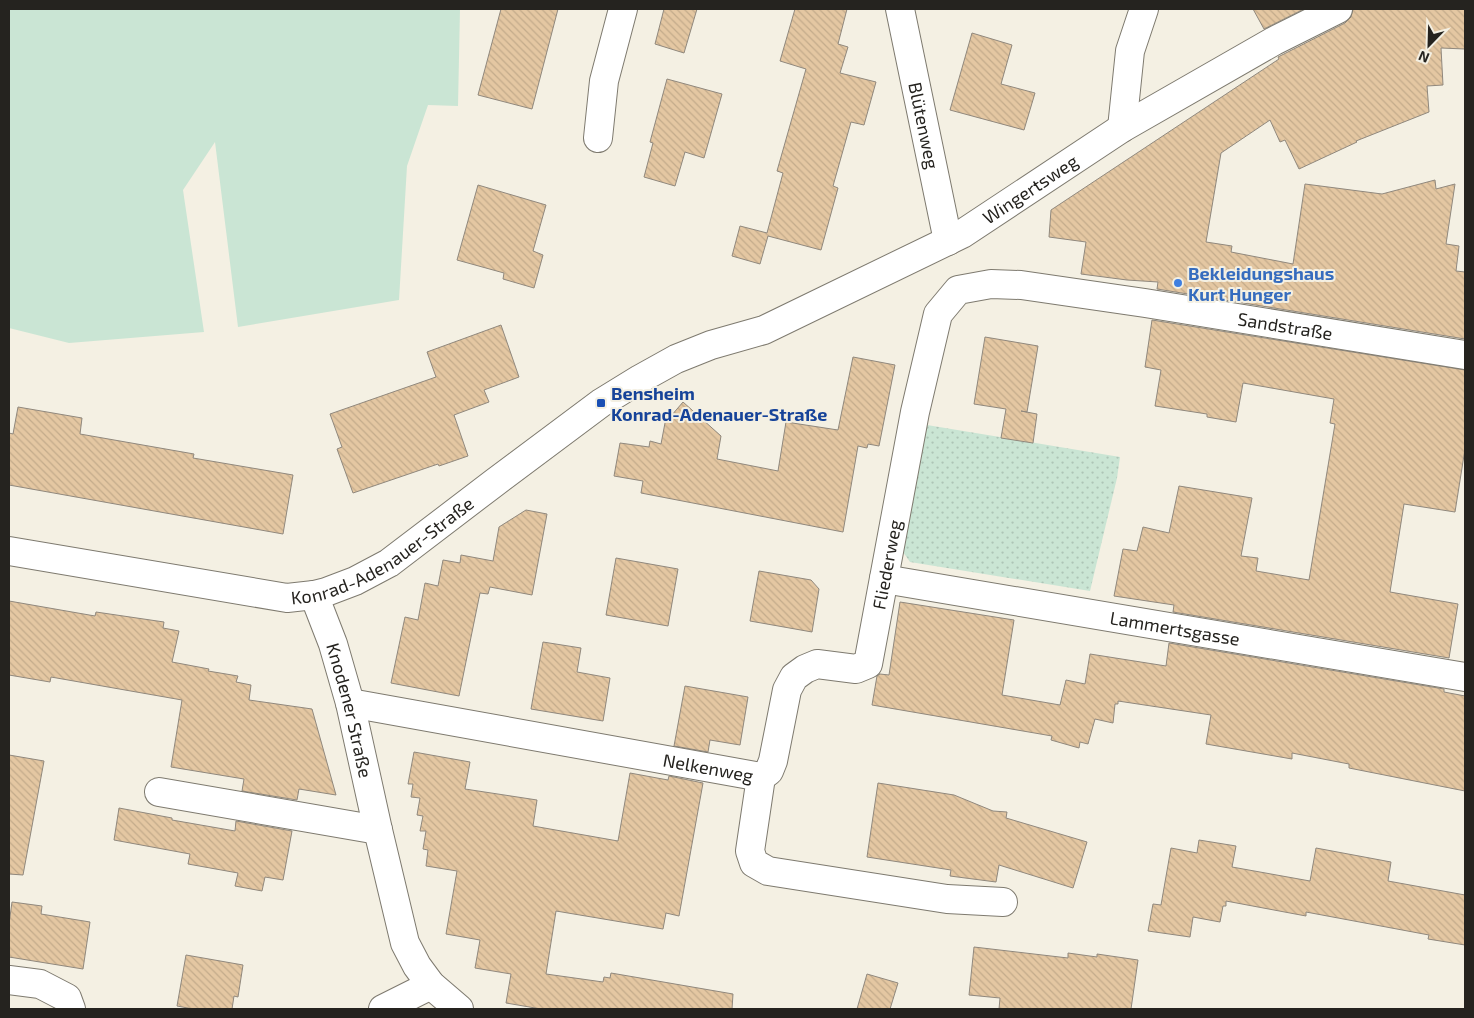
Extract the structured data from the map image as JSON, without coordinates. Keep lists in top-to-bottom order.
{
  "streets": {
    "street": [
      "Blütenweg",
      "Wingertsweg",
      "Sandstraße",
      "Konrad-Adenauer-Straße",
      "Fliederweg",
      "Lammertsgasse",
      "Knodener Straße",
      "Nelkenweg"
    ]
  },
  "crossings": [
    ["Blütenweg", "Wingertsweg"],
    ["Wingertsweg", "Konrad-Adenauer-Straße"],
    ["Sandstraße", "Fliederweg"],
    ["Konrad-Adenauer-Straße", "Knodener Straße"],
    ["Fliederweg", "Lammertsgasse"],
    ["Fliederweg", "Nelkenweg"],
    ["Knodener Straße", "Nelkenweg"]
  ],
  "places": {
    "other": ["Bekleidungshaus Kurt Hunger"],
    "transit": ["Bensheim Konrad-Adenauer-Straße"]
  },
  "north": "bottom left"
}
